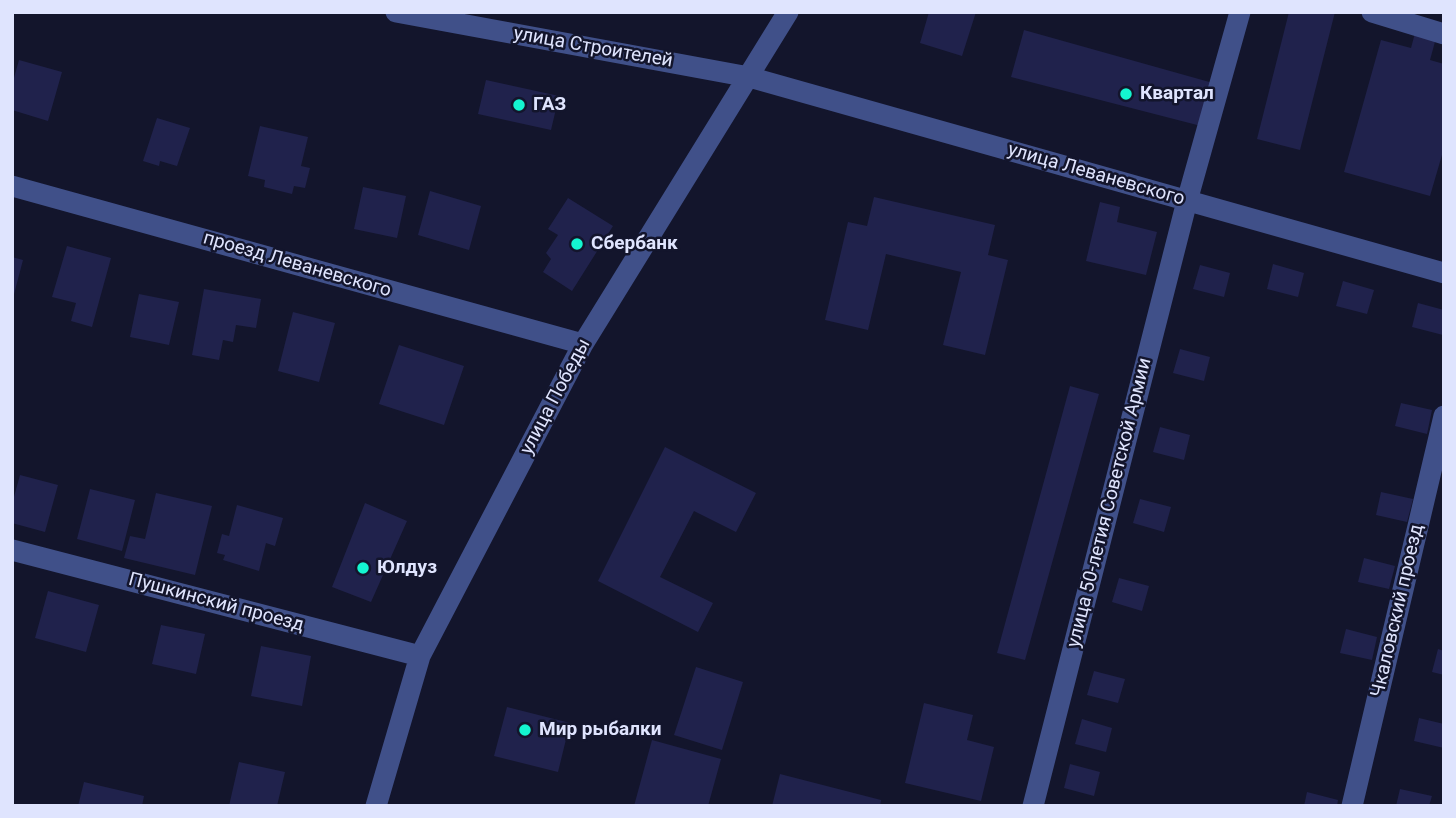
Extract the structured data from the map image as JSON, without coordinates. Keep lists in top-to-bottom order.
{
  "streets": {
    "street": [
      "улица Строителей",
      "улица Леваневского",
      "проезд Леваневского",
      "улица Победы",
      "улица 50-летия Советской Армии",
      "Пушкинский проезд",
      "Чкаловский проезд"
    ]
  },
  "crossings": [
    ["улица Строителей", "улица Леваневского"],
    ["улица Строителей", "улица Победы"],
    ["улица Леваневского", "улица Победы"],
    ["улица Леваневского", "улица 50-летия Советской Армии"],
    ["проезд Леваневского", "улица Победы"],
    ["улица Победы", "Пушкинский проезд"]
  ],
  "places": [
    "Квартал",
    "ГАЗ",
    "Сбербанк",
    "Юлдуз",
    "Мир рыбалки"
  ]
}
